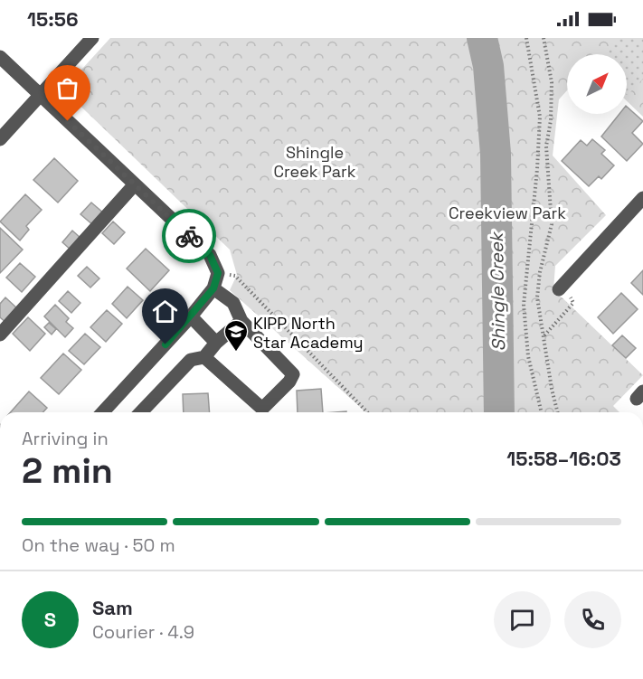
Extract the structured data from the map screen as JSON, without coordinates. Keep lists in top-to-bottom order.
{
  "water": ["Shingle Creek"],
  "parks": ["Shingle Creek Park", "Creekview Park"],
  "places": {
    "school or university": ["KIPP North Star Academy"]
  },
  "north": "top right",
  "page": {
    "status": "15:56",
    "heading": ["2 min", "Arriving in", "15:58–16:03"],
    "panel": ["Sam", "Courier · 4.9"],
    "bar": "On the way · 50 m",
    "round": "S"
  }
}
